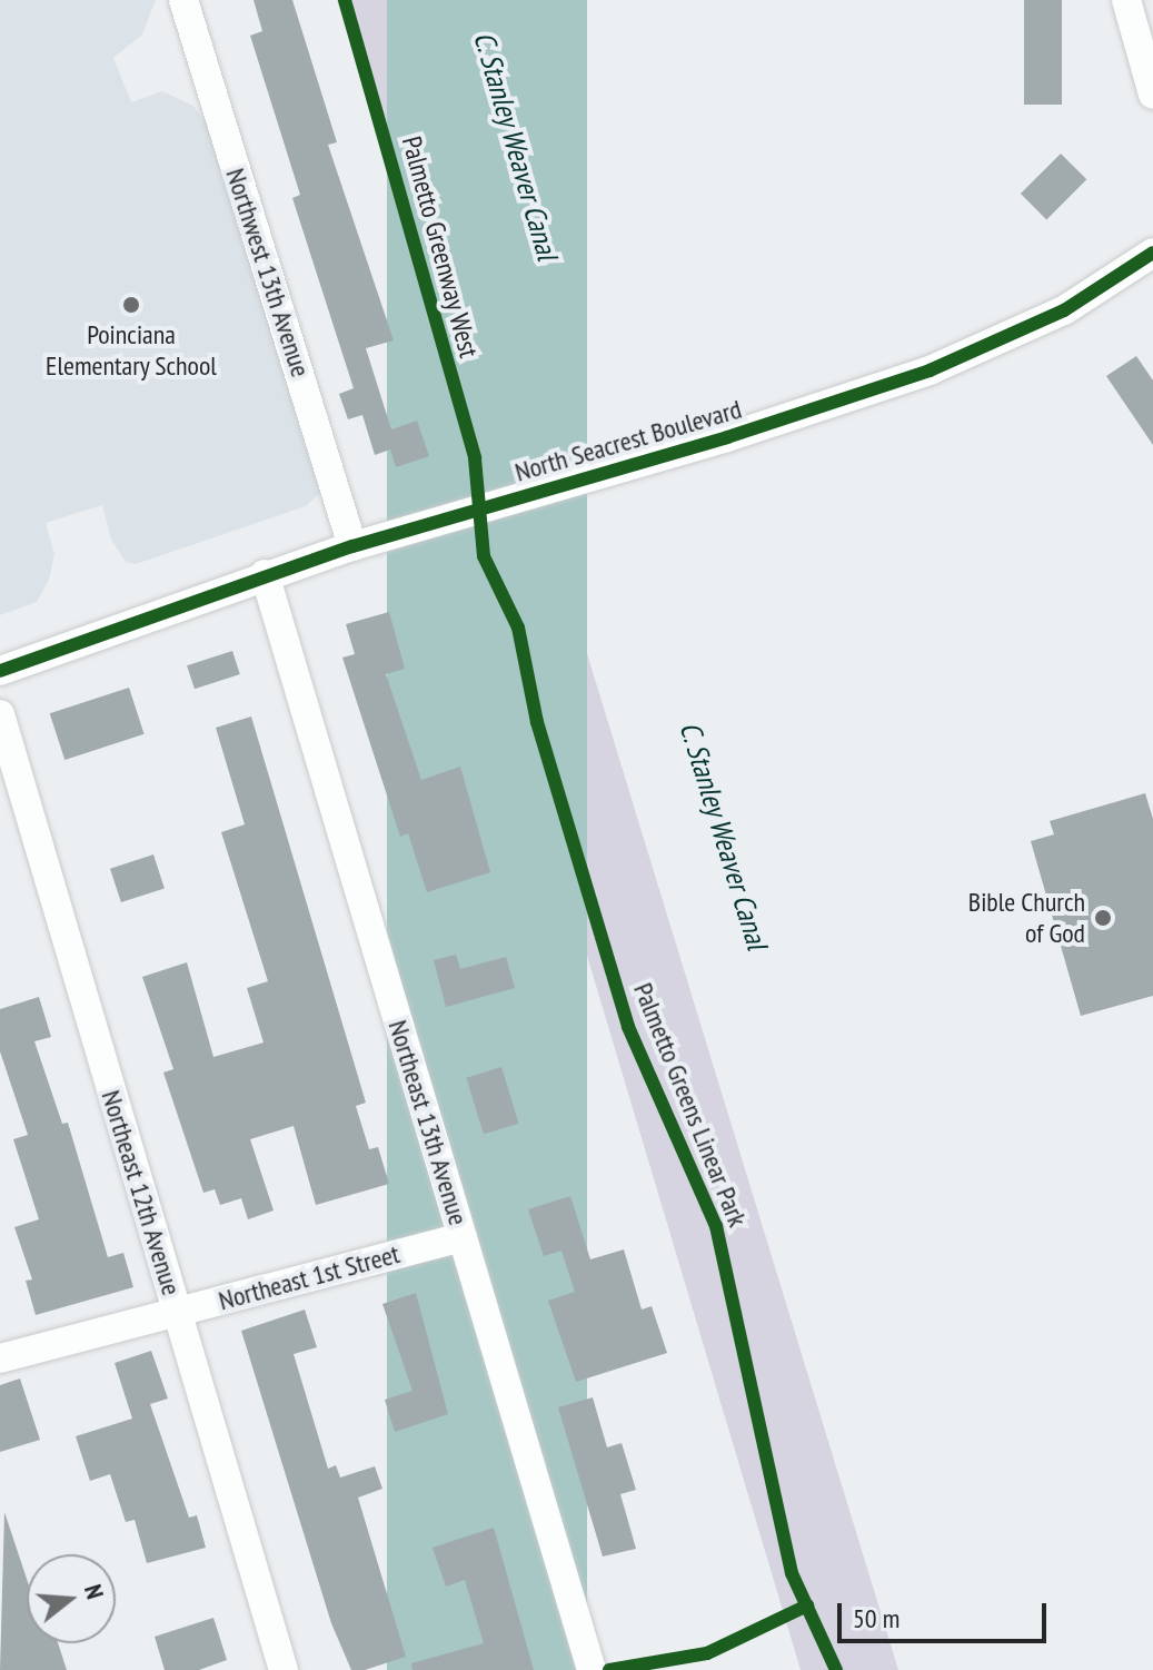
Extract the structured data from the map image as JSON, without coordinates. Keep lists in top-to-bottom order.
{
  "streets": {
    "street": [
      "Northwest 13th Avenue",
      "North Seacrest Boulevard",
      "Northeast 13th Avenue",
      "Northeast 12th Avenue",
      "Northeast 1st Street"
    ],
    "cycle path": ["Palmetto Greenway West"]
  },
  "crossings": [
    ["Northwest 13th Avenue", "North Seacrest Boulevard"],
    ["North Seacrest Boulevard", "Northeast 13th Avenue"],
    ["Northeast 13th Avenue", "Northeast 1st Street"],
    ["Northeast 12th Avenue", "Northeast 1st Street"]
  ],
  "water": ["C. Stanley Weaver Canal"],
  "places": ["Poinciana Elementary School", "Bible Church of God"],
  "scale_bar": "50 m",
  "north": "right"
}
